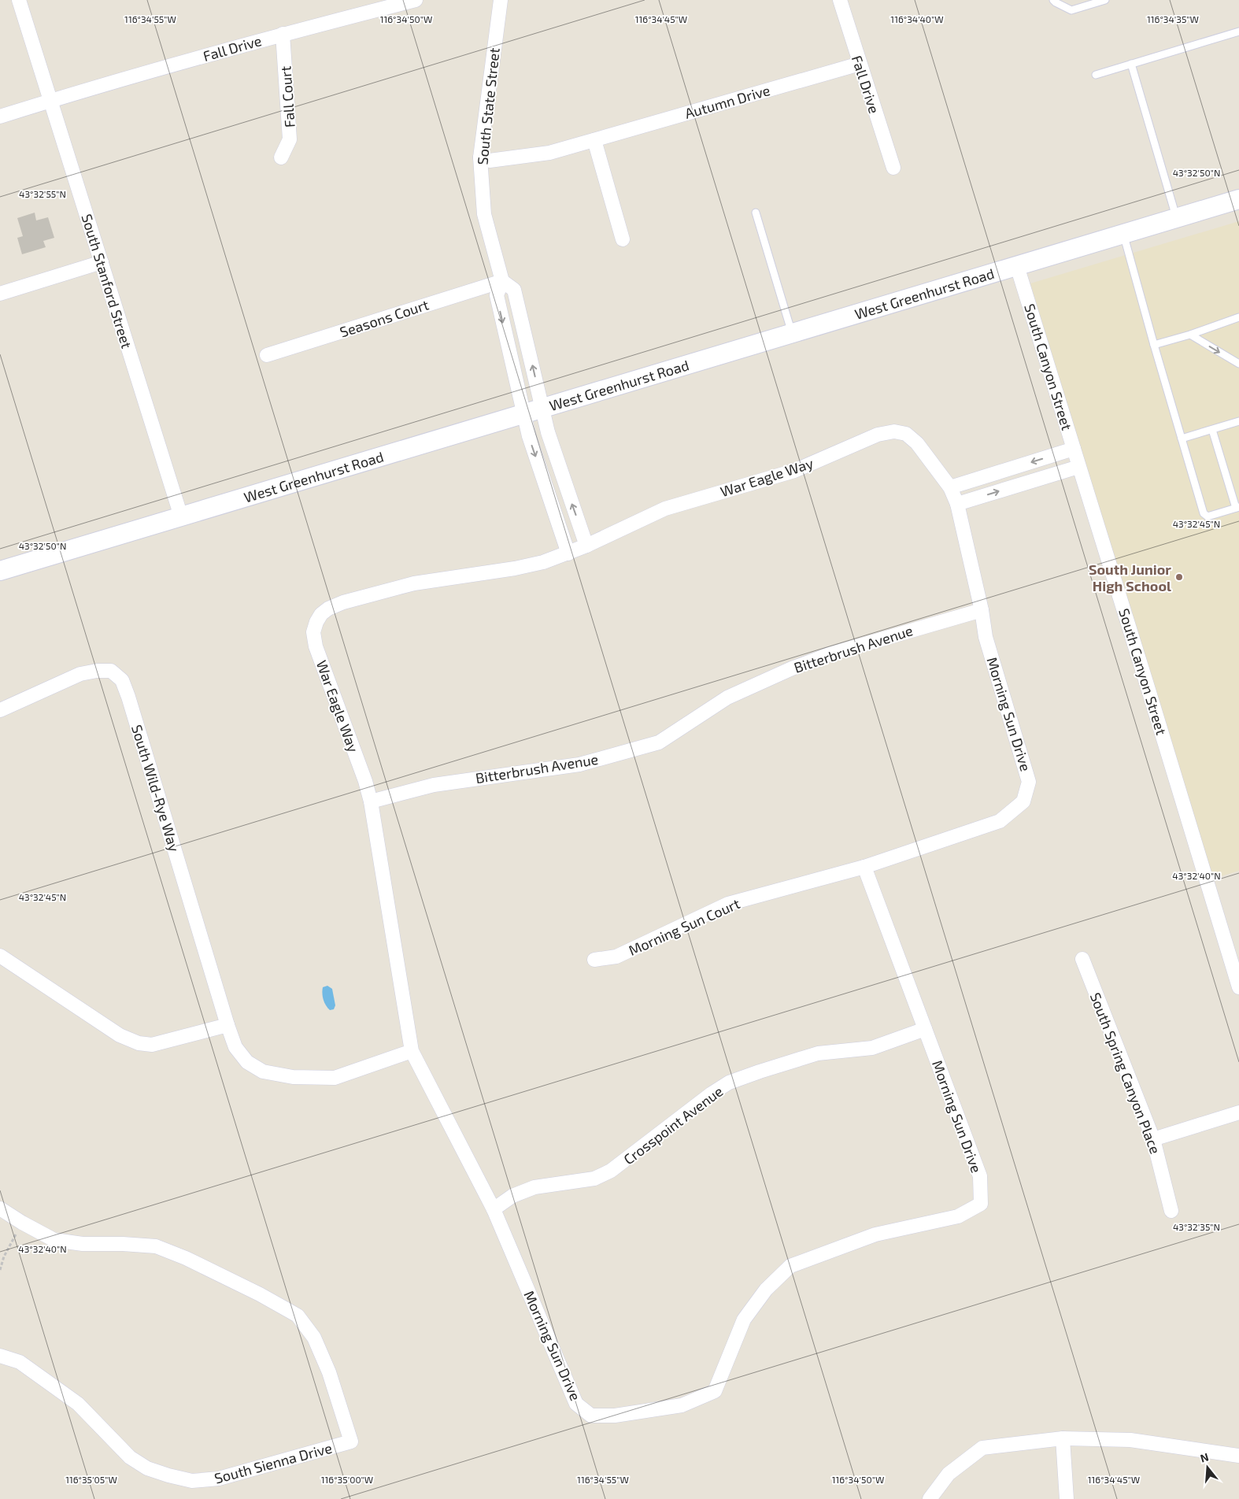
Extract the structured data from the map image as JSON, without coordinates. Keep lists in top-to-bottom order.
{
  "streets": {
    "main road": ["West Greenhurst Road"],
    "street": [
      "Fall Drive",
      "Fall Court",
      "Autumn Drive",
      "South State Street",
      "South Stanford Street",
      "Seasons Court",
      "South Canyon Street",
      "War Eagle Way",
      "Bitterbrush Avenue",
      "Morning Sun Drive",
      "South Wild-Rye Way",
      "Morning Sun Court",
      "South Spring Canyon Place",
      "Crosspoint Avenue",
      "South Sienna Drive"
    ]
  },
  "crossings": [
    ["Fall Drive", "Fall Court"],
    ["Fall Drive", "Autumn Drive"],
    ["Fall Drive", "South Stanford Street"],
    ["Autumn Drive", "South State Street"],
    ["South State Street", "West Greenhurst Road"],
    ["South State Street", "Seasons Court"],
    ["South Stanford Street", "West Greenhurst Road"],
    ["West Greenhurst Road", "South Canyon Street"],
    ["War Eagle Way", "Bitterbrush Avenue"],
    ["War Eagle Way", "Morning Sun Drive"],
    ["Bitterbrush Avenue", "Morning Sun Drive"],
    ["Morning Sun Drive", "Morning Sun Court"],
    ["Morning Sun Drive", "Crosspoint Avenue"]
  ],
  "places": ["South Junior High School"],
  "north": "top",
  "coordinates": [
    "116°34'55\"W",
    "116°34'50\"W",
    "116°34'45\"W",
    "116°34'40\"W",
    "116°34'35\"W",
    "43°32'50\"N",
    "43°32'55\"N",
    "43°32'45\"N",
    "43°32'40\"N",
    "43°32'35\"N",
    "116°35'05\"W",
    "116°35'00\"W"
  ]
}
